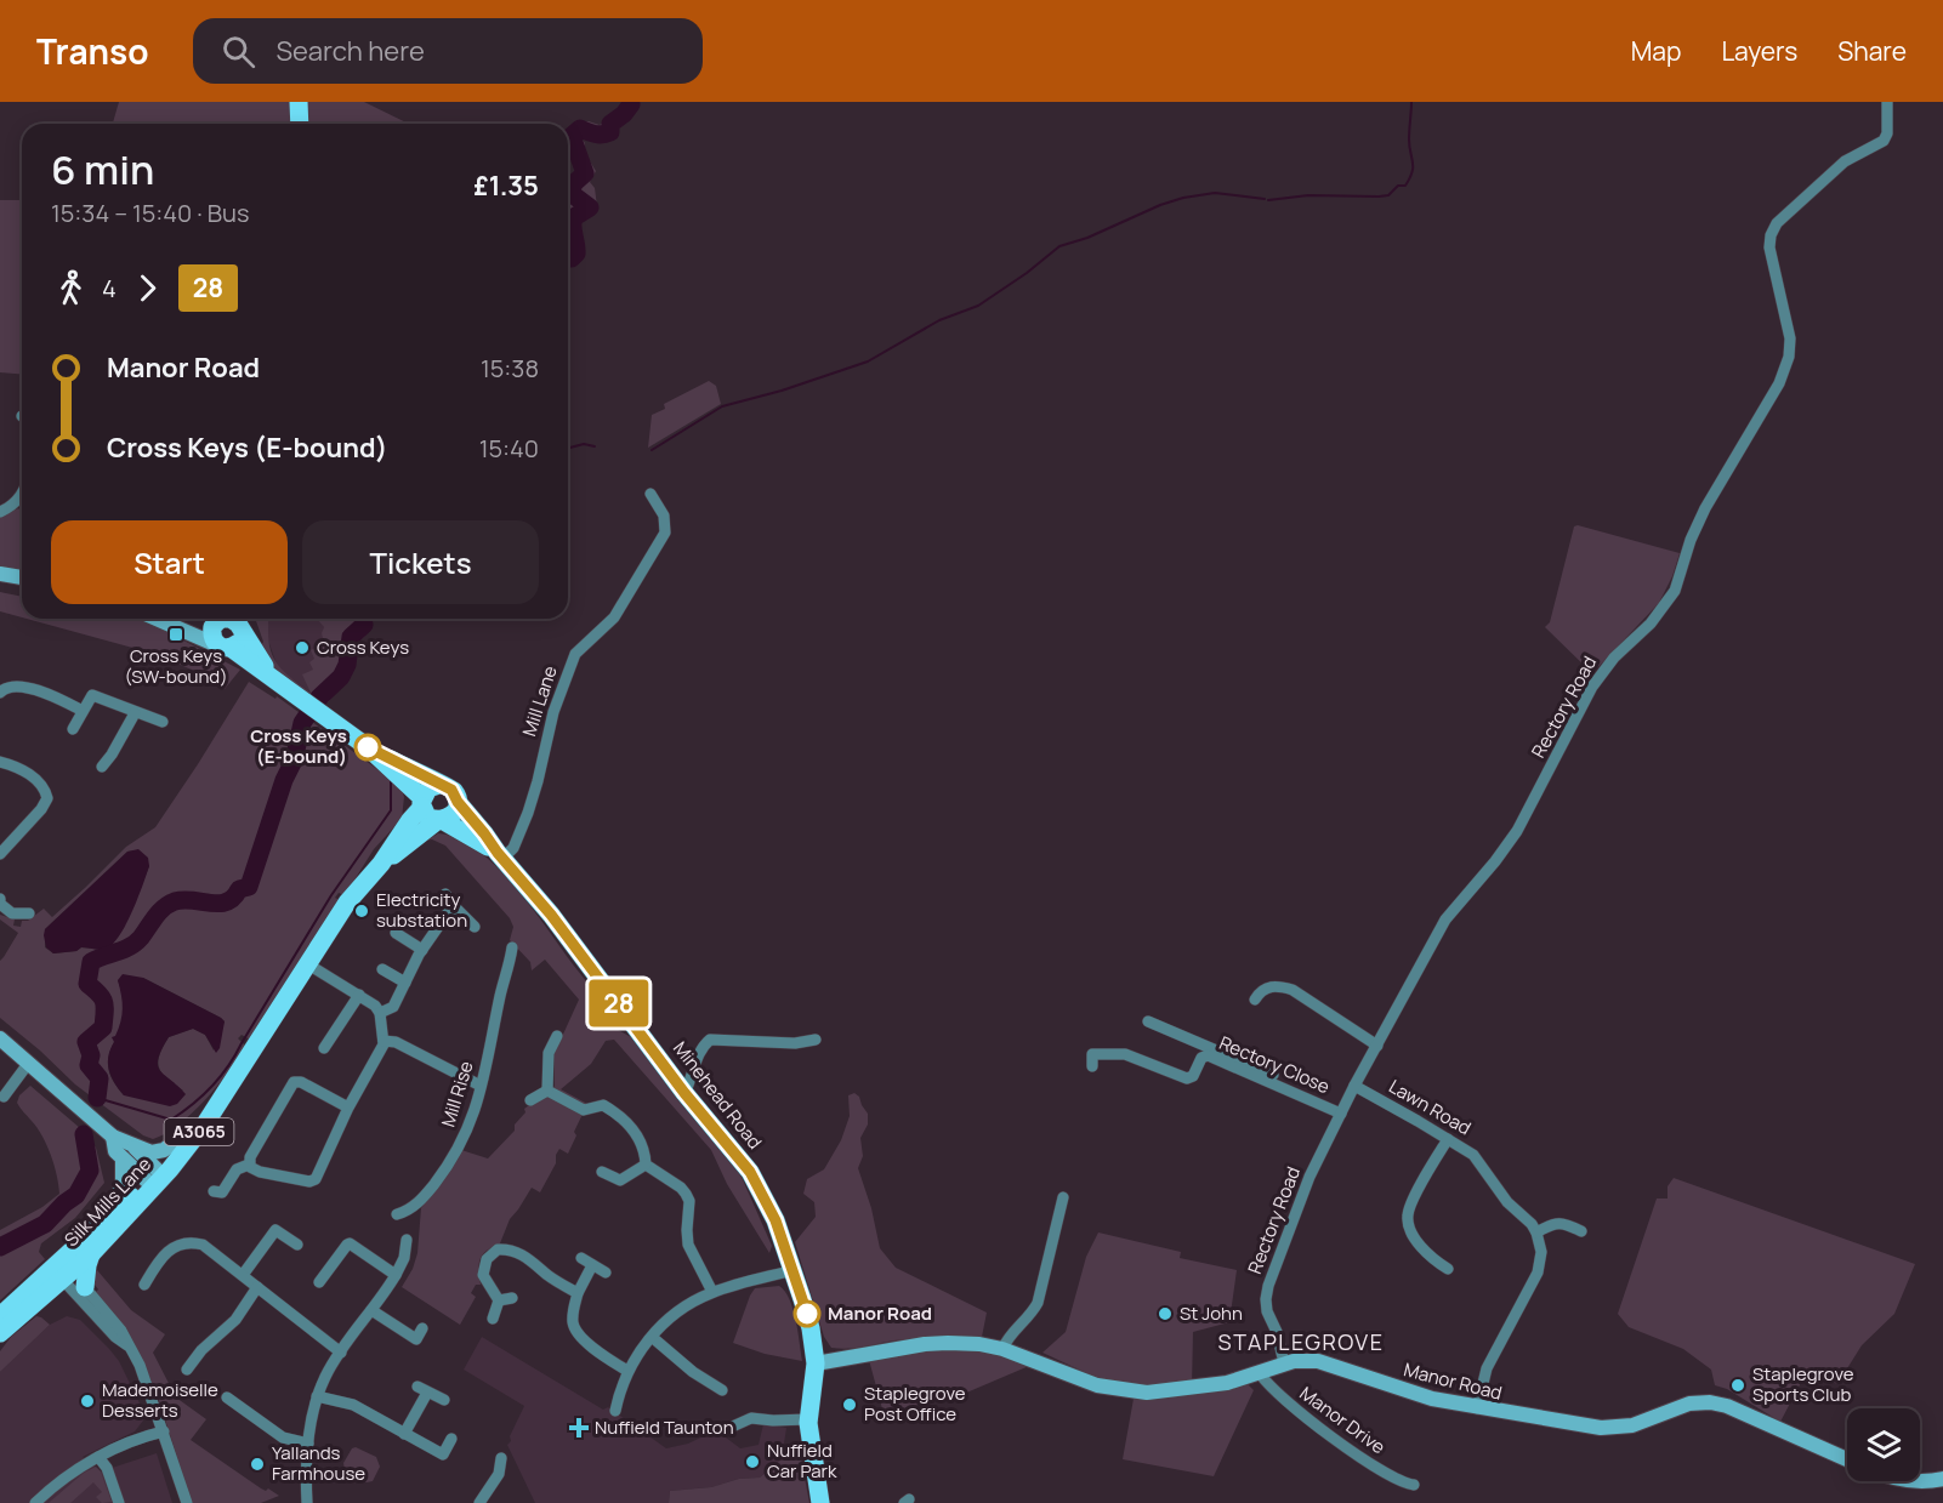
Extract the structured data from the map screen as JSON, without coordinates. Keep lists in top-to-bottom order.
{
  "streets": {
    "main road": ["Minehead Road", "A3065", "Silk Mills Lane"],
    "street": [
      "Mill Lane",
      "Rectory Road",
      "Rectory Close",
      "Mill Rise",
      "Lawn Road",
      "Manor Road",
      "Manor Drive"
    ]
  },
  "crossings": [
    ["Mill Lane", "Minehead Road"],
    ["Rectory Road", "Rectory Close"],
    ["Rectory Road", "Lawn Road"],
    ["Rectory Road", "Manor Road"],
    ["Minehead Road", "Silk Mills Lane"],
    ["Minehead Road", "Manor Road"],
    ["Manor Road", "Manor Drive"]
  ],
  "districts": ["STAPLEGROVE"],
  "places": {
    "transit": ["Cross Keys (SW-bound)"],
    "other": [
      "Cross Keys",
      "Cross Keys (E-bound)",
      "Electricity substation",
      "Manor Road",
      "St John",
      "Staplegrove Sports Club",
      "Mademoiselle Desserts",
      "Staplegrove Post Office",
      "Nuffield Car Park",
      "Yallands Farmhouse"
    ],
    "health": ["Nuffield Taunton"]
  },
  "lines": ["bus line 28"],
  "page": {
    "header": "Transo",
    "search": "Search here",
    "nav": ["Map", "Layers", "Share"],
    "on_map": "28",
    "heading": ["6 min", "15:34 – 15:40 · Bus", "£1.35"],
    "legs": ["4", "28"],
    "list": [
      {
        "name": "Manor Road",
        "value": "15:38"
      },
      {
        "name": "Cross Keys (E-bound)",
        "value": "15:40"
      }
    ],
    "buttons": ["Start", "Tickets"]
  }
}
